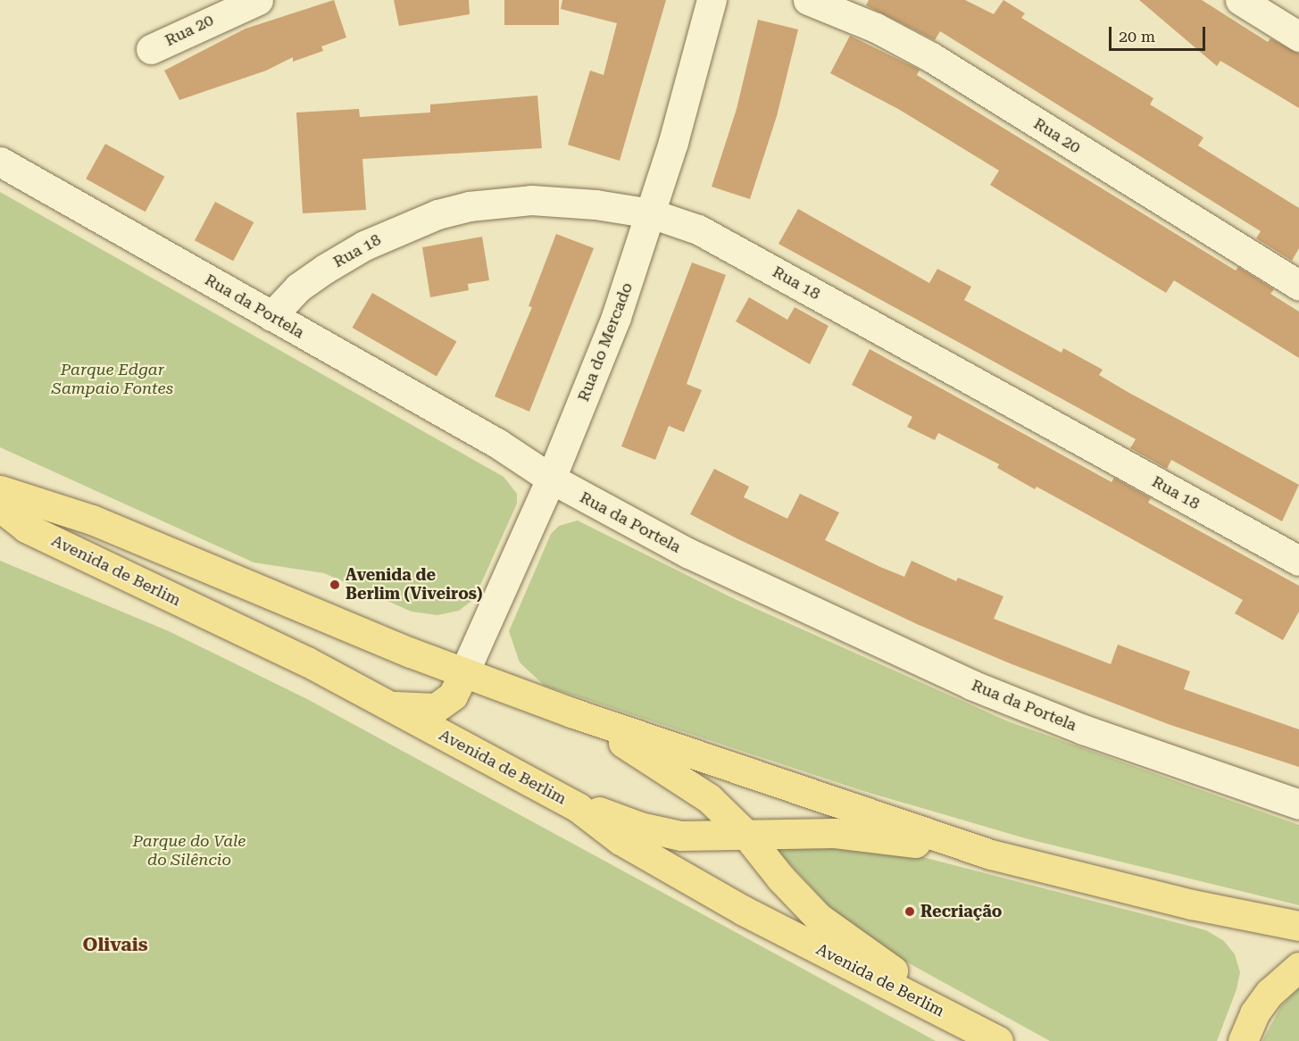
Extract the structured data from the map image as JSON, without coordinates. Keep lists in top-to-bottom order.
{
  "streets": {
    "main road": ["Avenida de Berlim"],
    "street": [
      "Rua 20",
      "Rua 18",
      "Rua da Portela",
      "Rua do Mercado"
    ]
  },
  "crossings": [
    ["Rua 18", "Rua da Portela"],
    ["Rua 18", "Rua do Mercado"],
    ["Rua da Portela", "Rua do Mercado"],
    ["Rua do Mercado", "Avenida de Berlim"]
  ],
  "districts": ["Olivais"],
  "parks": ["Parque Edgar Sampaio Fontes", "Parque do Vale do Silêncio"],
  "places": ["Avenida de Berlim (Viveiros)", "Recriação"],
  "scale_bar": "20 m"
}
